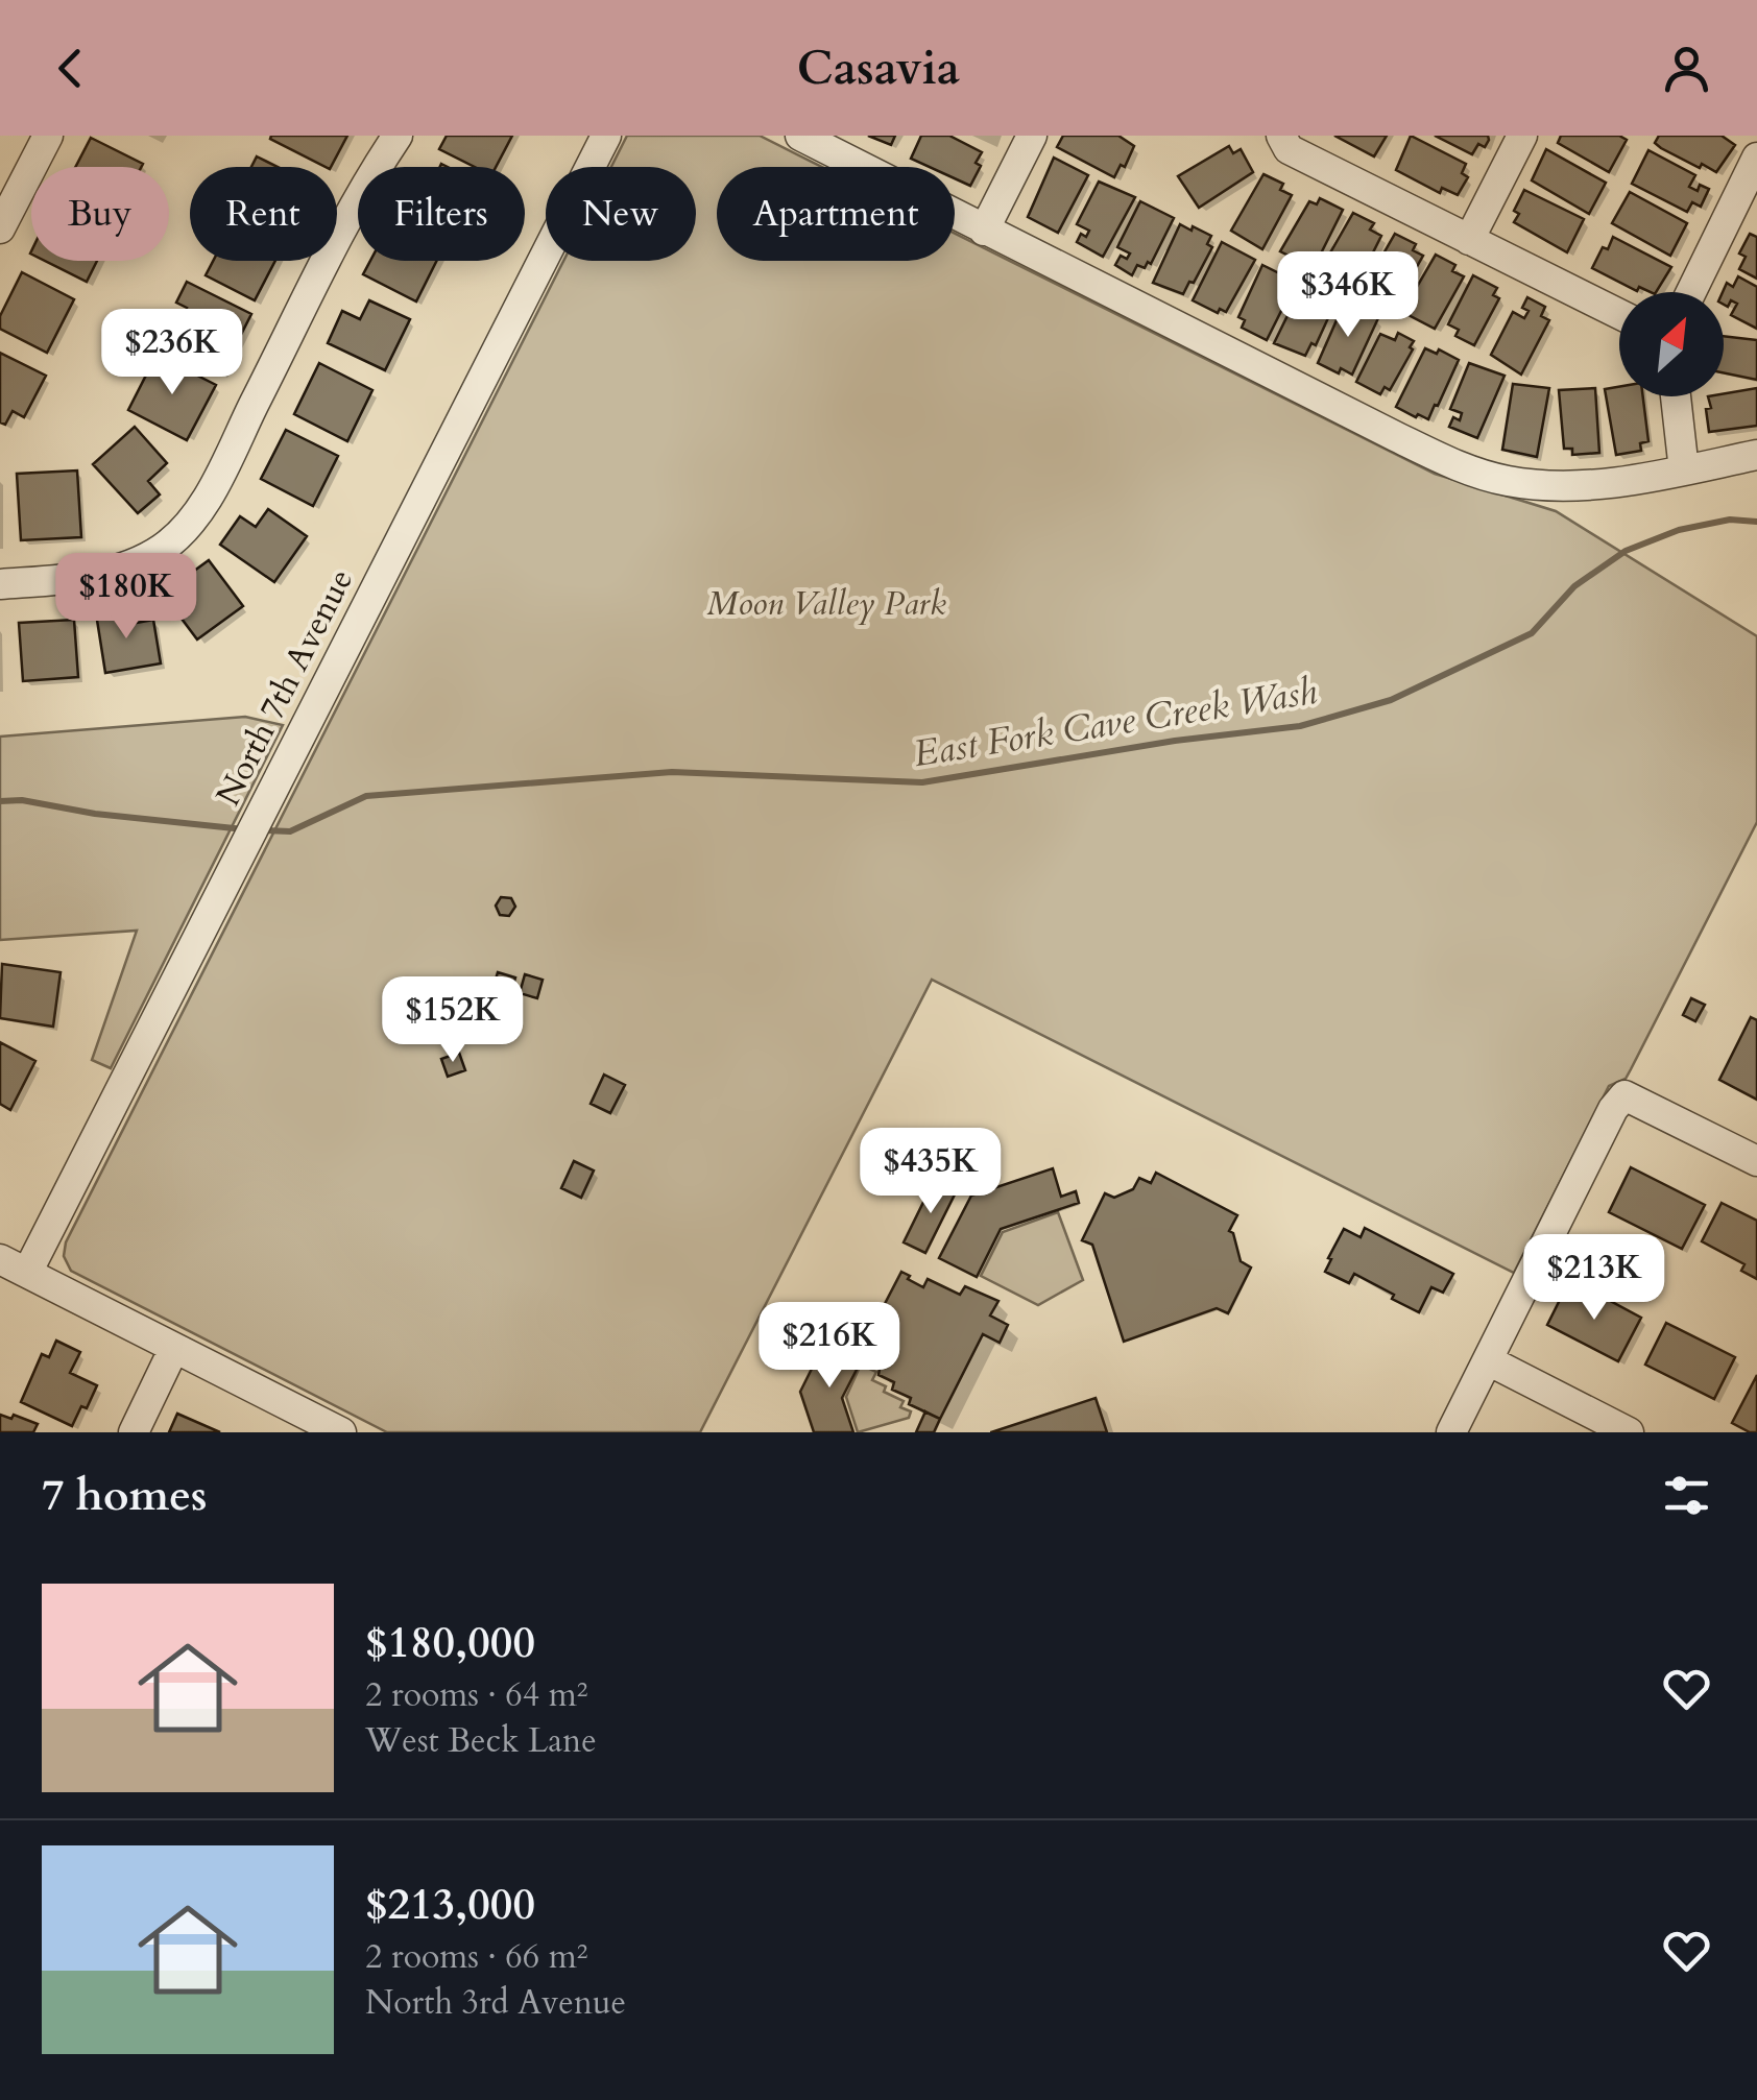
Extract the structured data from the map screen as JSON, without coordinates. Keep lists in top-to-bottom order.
{
  "streets": {
    "street": ["North 7th Avenue"]
  },
  "water": ["East Fork Cave Creek Wash"],
  "parks": ["Moon Valley Park"],
  "north": "top right",
  "page": {
    "header": "Casavia",
    "chip": [
      "Buy",
      "Rent",
      "Filters",
      "New",
      "Apartment"
    ],
    "price": [
      "$346K",
      "$236K",
      "$180K",
      "$152K",
      "$435K",
      "$213K",
      "$216K"
    ],
    "heading": "7 homes",
    "list": [
      {
        "name": "$180,000",
        "note": "2 rooms · 64 m² · West Beck Lane"
      },
      {
        "name": "$213,000",
        "note": "2 rooms · 66 m² · North 3rd Avenue"
      }
    ]
  }
}
